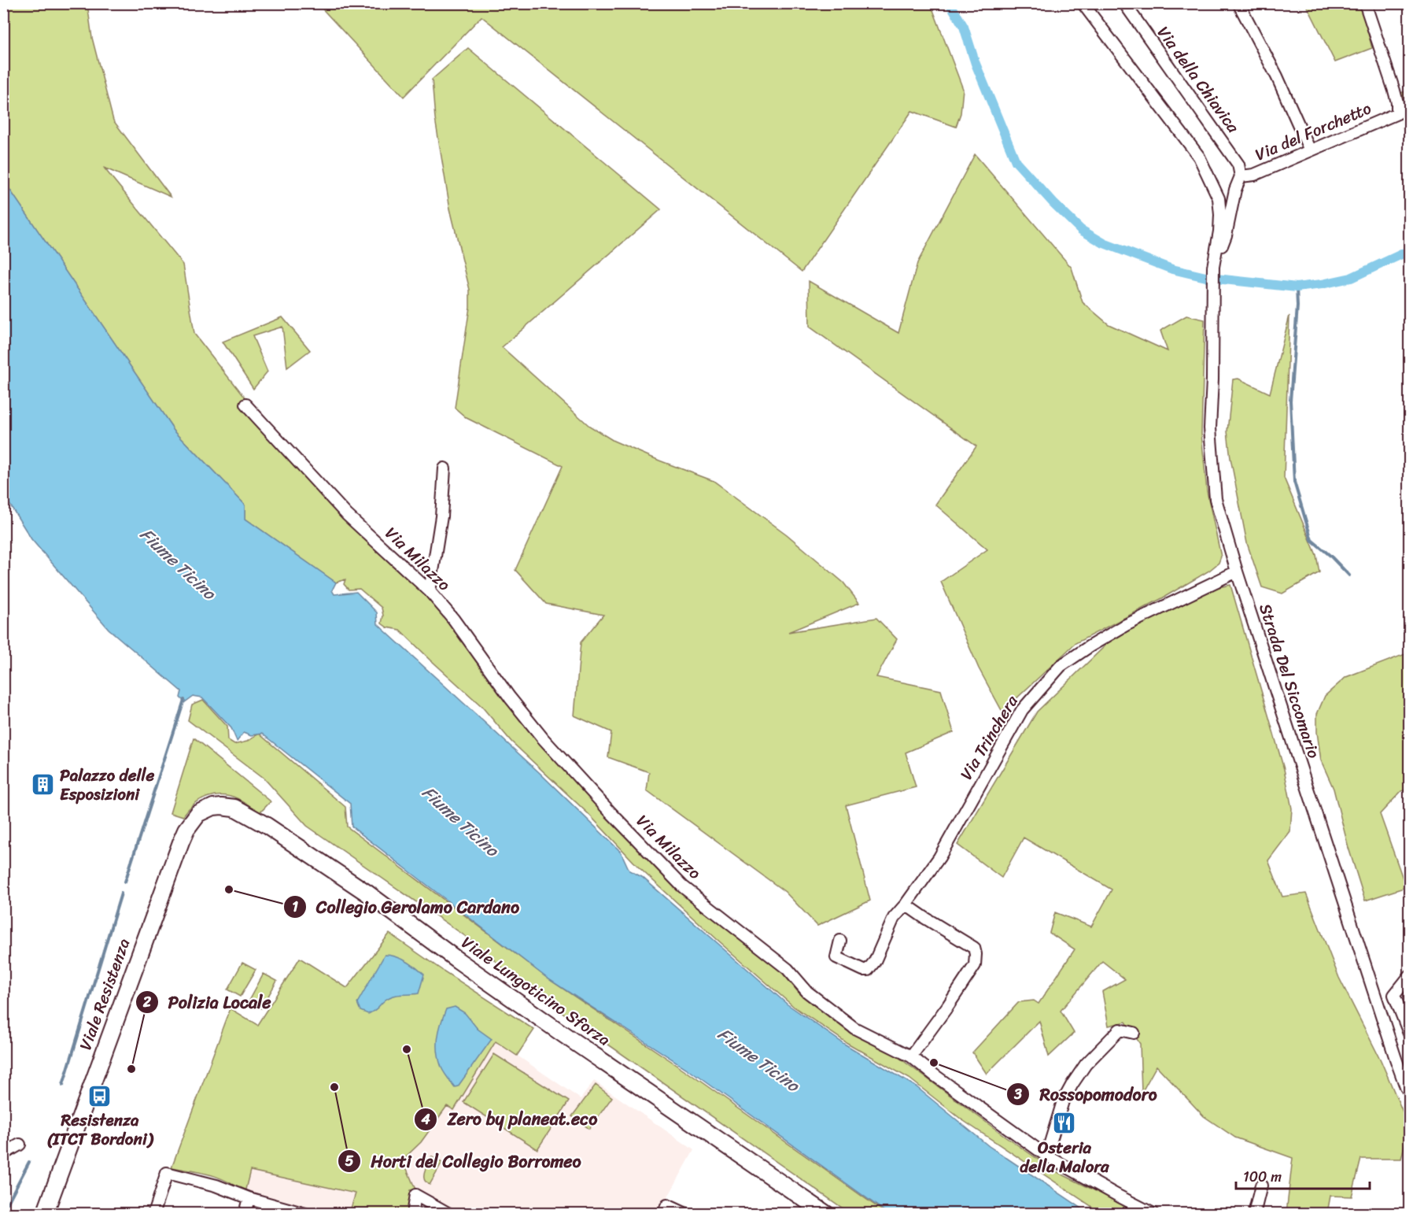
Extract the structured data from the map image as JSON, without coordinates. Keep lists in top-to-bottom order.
{
  "streets": {
    "main road": ["Viale Lungoticino Sforza", "Viale Resistenza"],
    "street": [
      "Via della Chiavica",
      "Via del Forchetto",
      "Via Milazzo",
      "Strada Del Siccomario",
      "Via Trinchera"
    ]
  },
  "crossings": [
    ["Via della Chiavica", "Via del Forchetto"],
    ["Strada Del Siccomario", "Via Trinchera"],
    ["Viale Lungoticino Sforza", "Viale Resistenza"]
  ],
  "water": ["Fiume Ticino"],
  "places": {
    "building": ["Palazzo delle Esposizioni"],
    "other": [
      "Collegio Gerolamo Cardano",
      "Zero by planeat.eco",
      "Rossopomodoro",
      "Polizia Locale",
      "Horti del Collegio Borromeo"
    ],
    "bus stop": ["Resistenza (ITCT Bordoni)"],
    "restaurant": ["Osteria della Malora"]
  },
  "scale_bar": "100 m"
}
